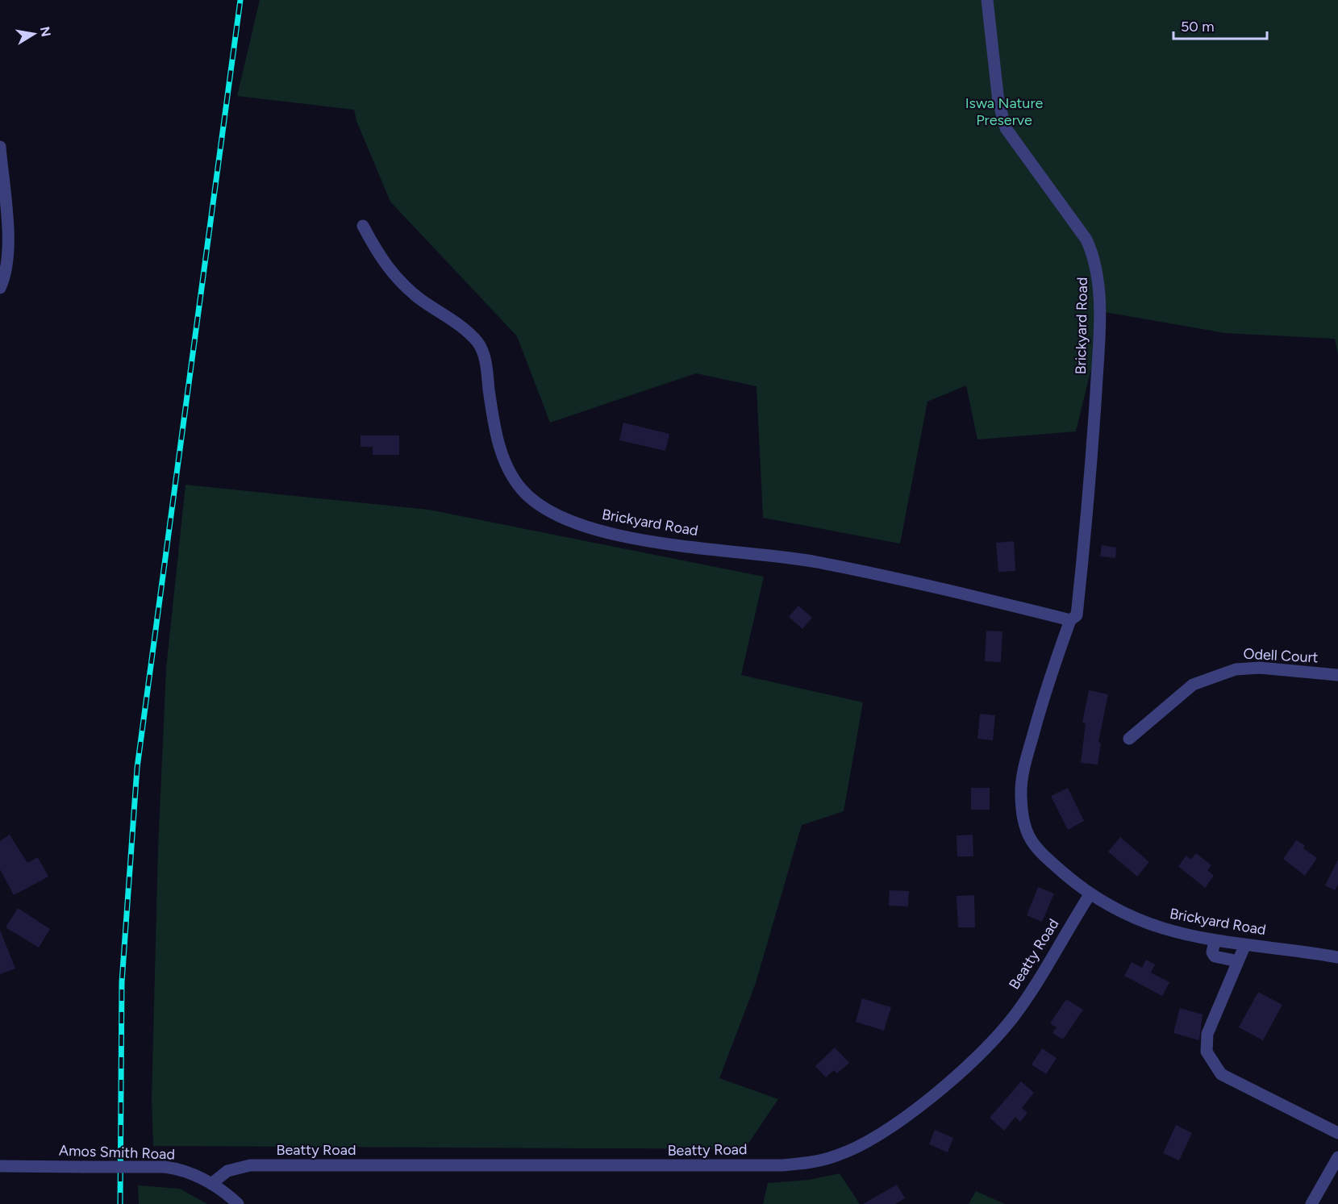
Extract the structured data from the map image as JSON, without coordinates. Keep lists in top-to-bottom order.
{
  "streets": {
    "street": [
      "Brickyard Road",
      "Odell Court",
      "Beatty Road",
      "Amos Smith Road"
    ]
  },
  "crossings": [
    ["Brickyard Road", "Beatty Road"],
    ["Beatty Road", "Amos Smith Road"]
  ],
  "parks": ["Iswa Nature Preserve"],
  "scale_bar": "50 m",
  "north": "right"
}
